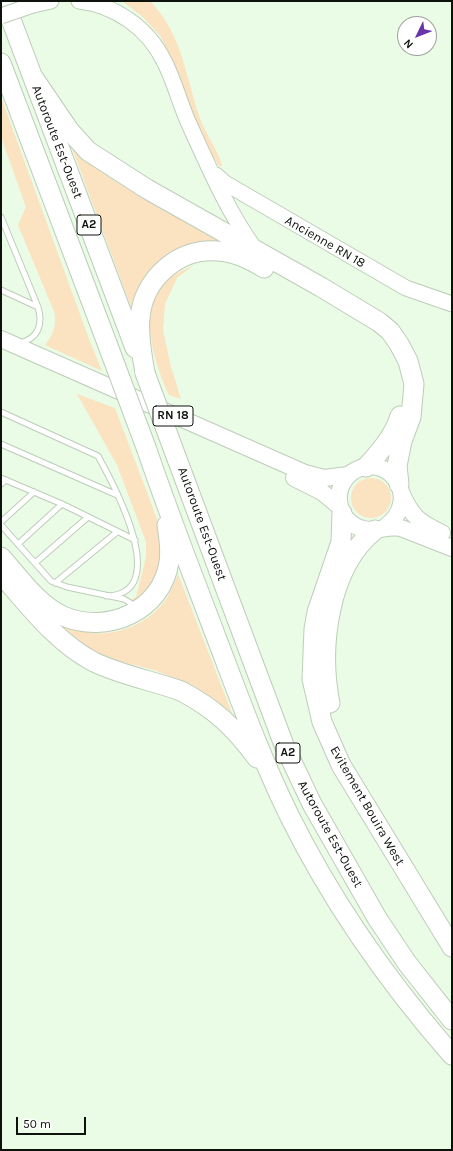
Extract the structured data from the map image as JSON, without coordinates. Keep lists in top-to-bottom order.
{
  "streets": {
    "highway": ["Autoroute Est-Ouest", "A2", "Evitement Bouira West"],
    "main road": ["Ancienne RN 18", "RN 18"]
  },
  "crossings": [
    ["RN 18", "Evitement Bouira West"]
  ],
  "scale_bar": "50 m",
  "north": "bottom left"
}
